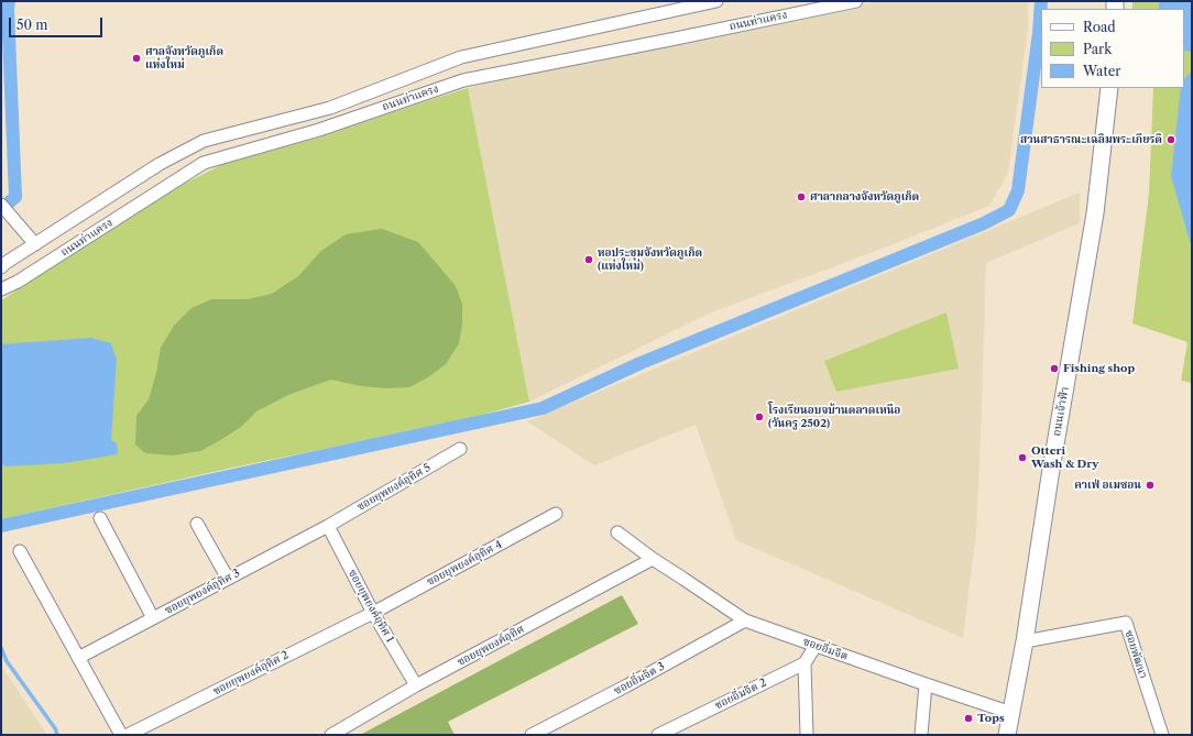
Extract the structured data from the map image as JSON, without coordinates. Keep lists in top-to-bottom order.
{
  "streets": {
    "main road": ["ถนนเจ้าฟ้า"],
    "street": [
      "ถนนท่าแครง",
      "ซอยยุพยงค์อุทิศ 5",
      "ซอยยุพยงค์อุทิศ 4",
      "ซอยยุพยงค์อุทิศ 3",
      "ซอยยุพยงค์อุทิศ 1",
      "ซอยยุพยงค์อุทิศ",
      "ซอยอิ่มจิต",
      "ซอยพัฒนา",
      "ซอยยุพยงค์อุทิศ 2",
      "ซอยอิ่มจิต 3",
      "ซอยอิ่มจิต 2"
    ]
  },
  "crossings": [
    ["ถนนเจ้าฟ้า", "ซอยอิ่มจิต"],
    ["ถนนเจ้าฟ้า", "ซอยพัฒนา"],
    ["ซอยยุพยงค์อุทิศ 5", "ซอยยุพยงค์อุทิศ 3"],
    ["ซอยยุพยงค์อุทิศ 5", "ซอยยุพยงค์อุทิศ 1"],
    ["ซอยยุพยงค์อุทิศ 4", "ซอยยุพยงค์อุทิศ 1"],
    ["ซอยยุพยงค์อุทิศ 4", "ซอยยุพยงค์อุทิศ 2"],
    ["ซอยยุพยงค์อุทิศ 3", "ซอยยุพยงค์อุทิศ 1"],
    ["ซอยยุพยงค์อุทิศ 1", "ซอยยุพยงค์อุทิศ"],
    ["ซอยยุพยงค์อุทิศ 1", "ซอยยุพยงค์อุทิศ 2"],
    ["ซอยยุพยงค์อุทิศ", "ซอยอิ่มจิต"],
    ["ซอยอิ่มจิต", "ซอยอิ่มจิต 3"]
  ],
  "places": [
    "ศาลจังหวัดภูเก็ต แห่งใหม่",
    "สวนสาธารณะเฉลิมพระเกียรติ",
    "ศาลากลางจังหวัดภูเก็ต",
    "หอประชุมจังหวัดภูเก็ต (แห่งใหม่)",
    "Fishing shop",
    "โรงเรียนอบจบ้านตลาดเหนือ (วันครู 2502)",
    "Otteri Wash & Dry",
    "คาเฟ่ อเมซอน",
    "Tops"
  ],
  "legend": ["Road", "Park", "Water"],
  "scale_bar": "50 m"
}
